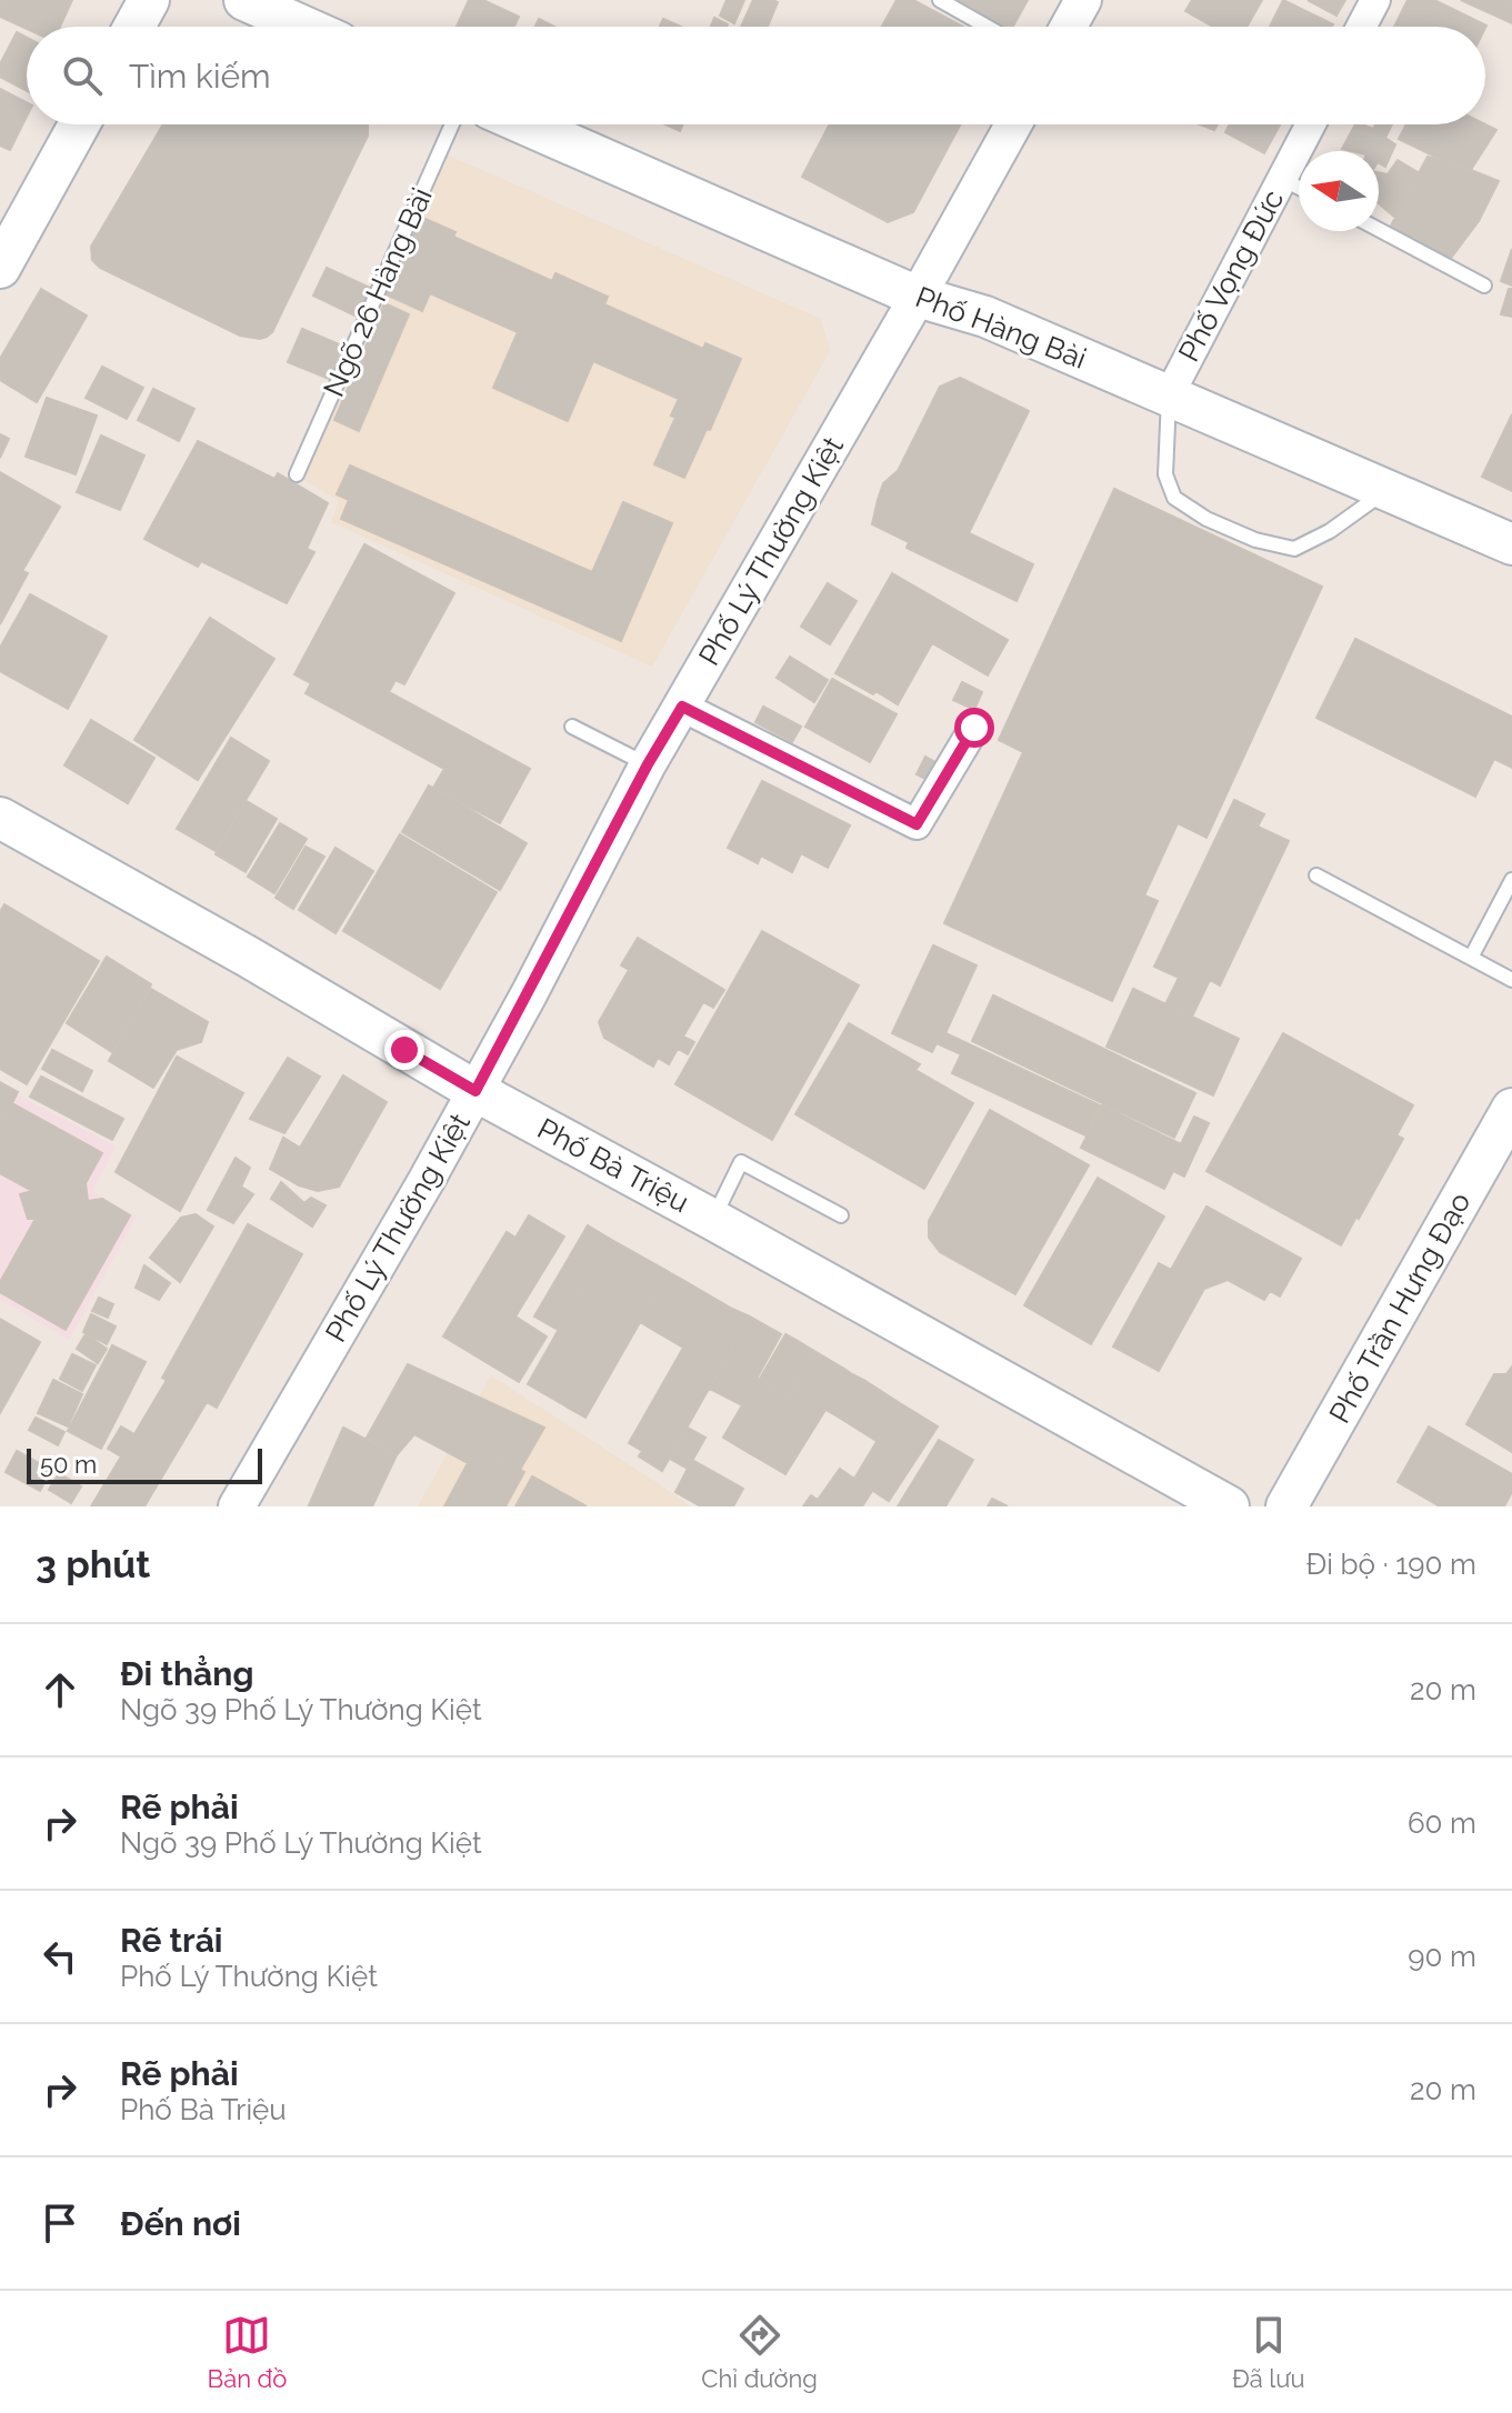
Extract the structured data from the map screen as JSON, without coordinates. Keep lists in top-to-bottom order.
{
  "streets": {
    "main road": ["Phố Hàng Bài", "Phố Bà Triệu", "Phố Trần Hưng Đạo"],
    "street": ["Phố Vọng Đức", "Phố Lý Thường Kiệt"],
    "lane": ["Ngõ 26 Hàng Bài"]
  },
  "crossings": [
    ["Phố Vọng Đức", "Phố Hàng Bài"],
    ["Phố Hàng Bài", "Phố Lý Thường Kiệt"],
    ["Phố Lý Thường Kiệt", "Phố Bà Triệu"]
  ],
  "scale_bar": "50 m",
  "north": "left",
  "page": {
    "search": "Tìm kiếm",
    "scale": "50 m",
    "heading": ["3 phút", "Đi bộ · 190 m"],
    "list": [
      ["Đi thẳng", "Ngõ 39 Phố Lý Thường Kiệt", "20 m"],
      ["Rẽ phải", "Ngõ 39 Phố Lý Thường Kiệt", "60 m"],
      ["Rẽ trái", "Phố Lý Thường Kiệt", "90 m"],
      ["Rẽ phải", "Phố Bà Triệu", "20 m"],
      "Đến nơi"
    ],
    "nav": ["Bản đồ", "Chỉ đường", "Đã lưu"]
  }
}
